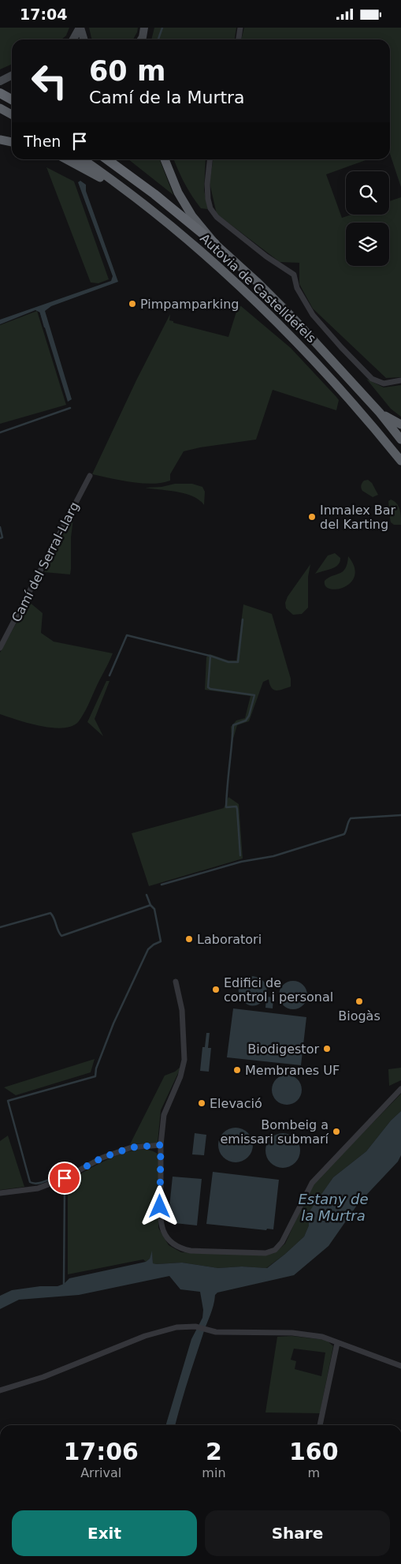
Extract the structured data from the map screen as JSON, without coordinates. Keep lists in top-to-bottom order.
{
  "streets": {
    "highway": ["Autovia de Castelldefels"],
    "street": ["Camí del Serral-Llarg"]
  },
  "water": ["Estany de la Murtra"],
  "places": [
    "Pimpamparking",
    "Inmalex Bar del Karting",
    "Laboratori",
    "Edifici de control i personal",
    "Biogàs",
    "Biodigestor",
    "Membranes UF",
    "Elevació",
    "Bombeig a emissari submarí"
  ],
  "page": {
    "status": "17:04",
    "turn": ["60 m", "Camí de la Murtra"],
    "then": "Then",
    "eta": [
      "17:06",
      "Arrival",
      "2",
      "min",
      "160",
      "m"
    ],
    "buttons": ["Exit", "Share"]
  }
}
